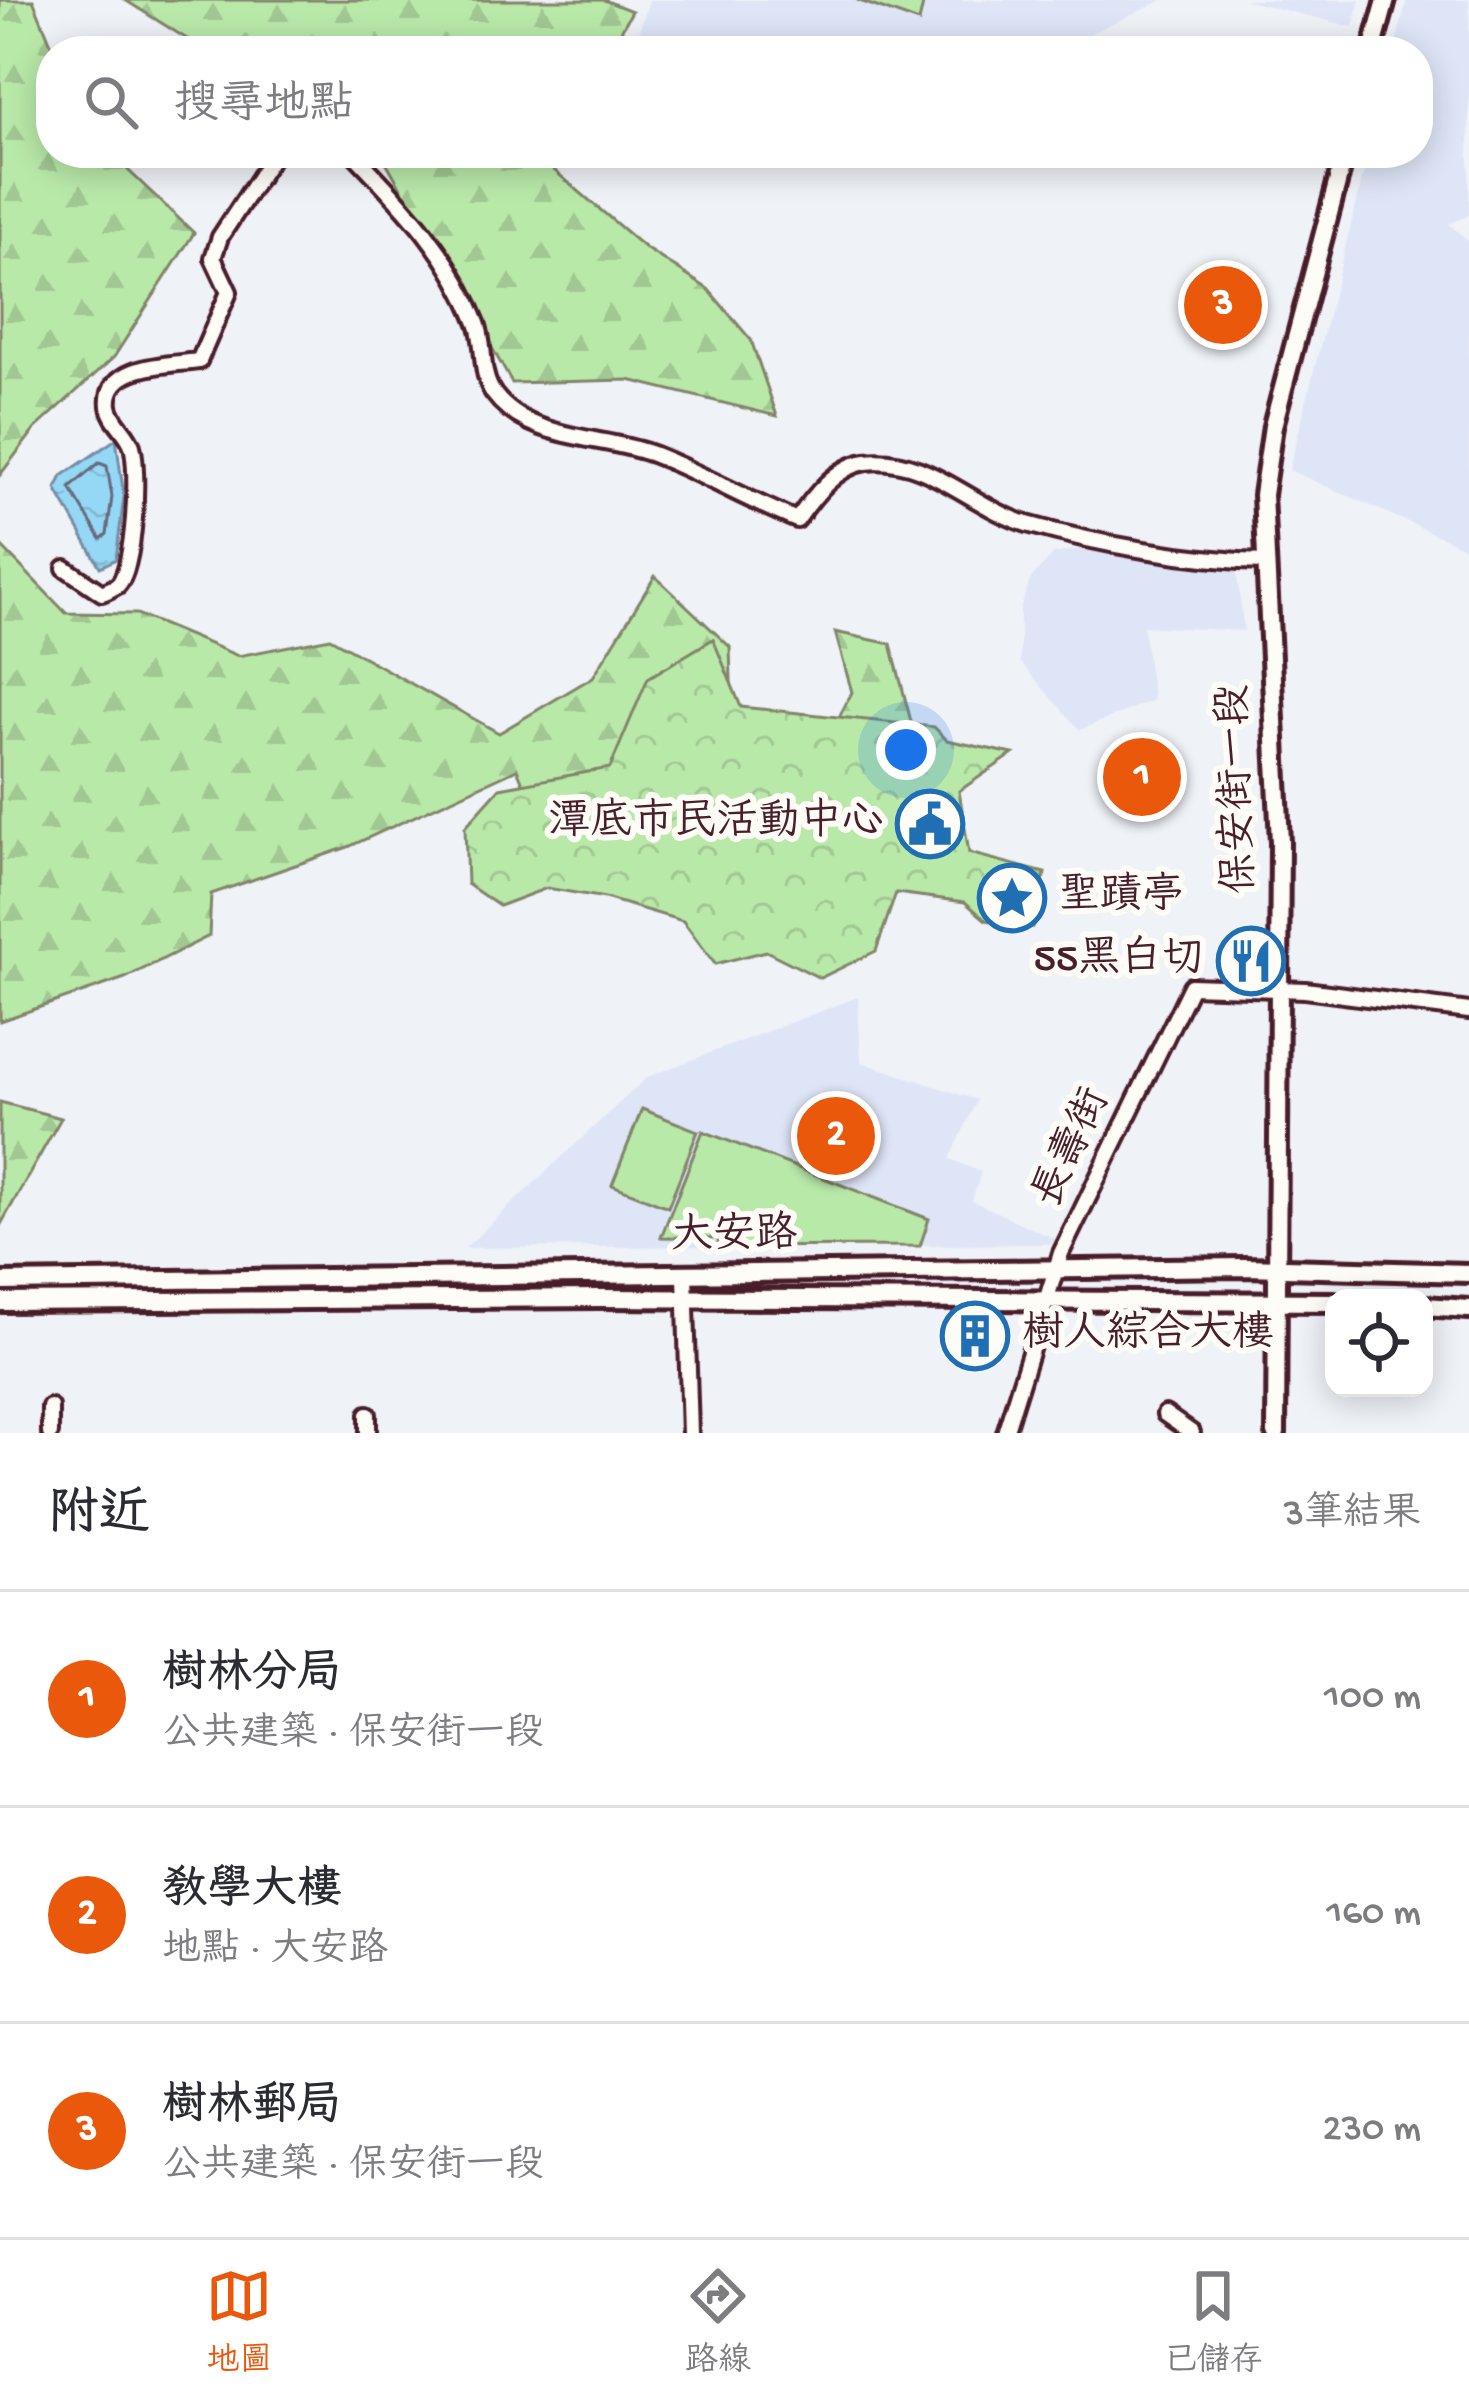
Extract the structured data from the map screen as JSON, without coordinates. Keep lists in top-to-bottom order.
{
  "streets": {
    "street": ["保安街一段", "長壽街", "大安路"]
  },
  "crossings": [
    ["保安街一段", "長壽街"],
    ["保安街一段", "大安路"],
    ["長壽街", "大安路"]
  ],
  "places": {
    "public building": ["潭底市民活動中心"],
    "place": ["聖蹟亭"],
    "restaurant": ["55黑白切"],
    "building": ["樹人綜合大樓"]
  },
  "page": {
    "search": "搜尋地點",
    "pins": ["3", "1", "2"],
    "heading": ["附近", "3筆結果"],
    "list": [
      {
        "mark": "1",
        "name": "樹林分局",
        "note": "公共建築 · 保安街一段",
        "value": "100 m"
      },
      {
        "mark": "2",
        "name": "教學大樓",
        "note": "地點 · 大安路",
        "value": "160 m"
      },
      {
        "mark": "3",
        "name": "樹林郵局",
        "note": "公共建築 · 保安街一段",
        "value": "230 m"
      }
    ],
    "nav": ["地圖", "路線", "已儲存"]
  }
}
